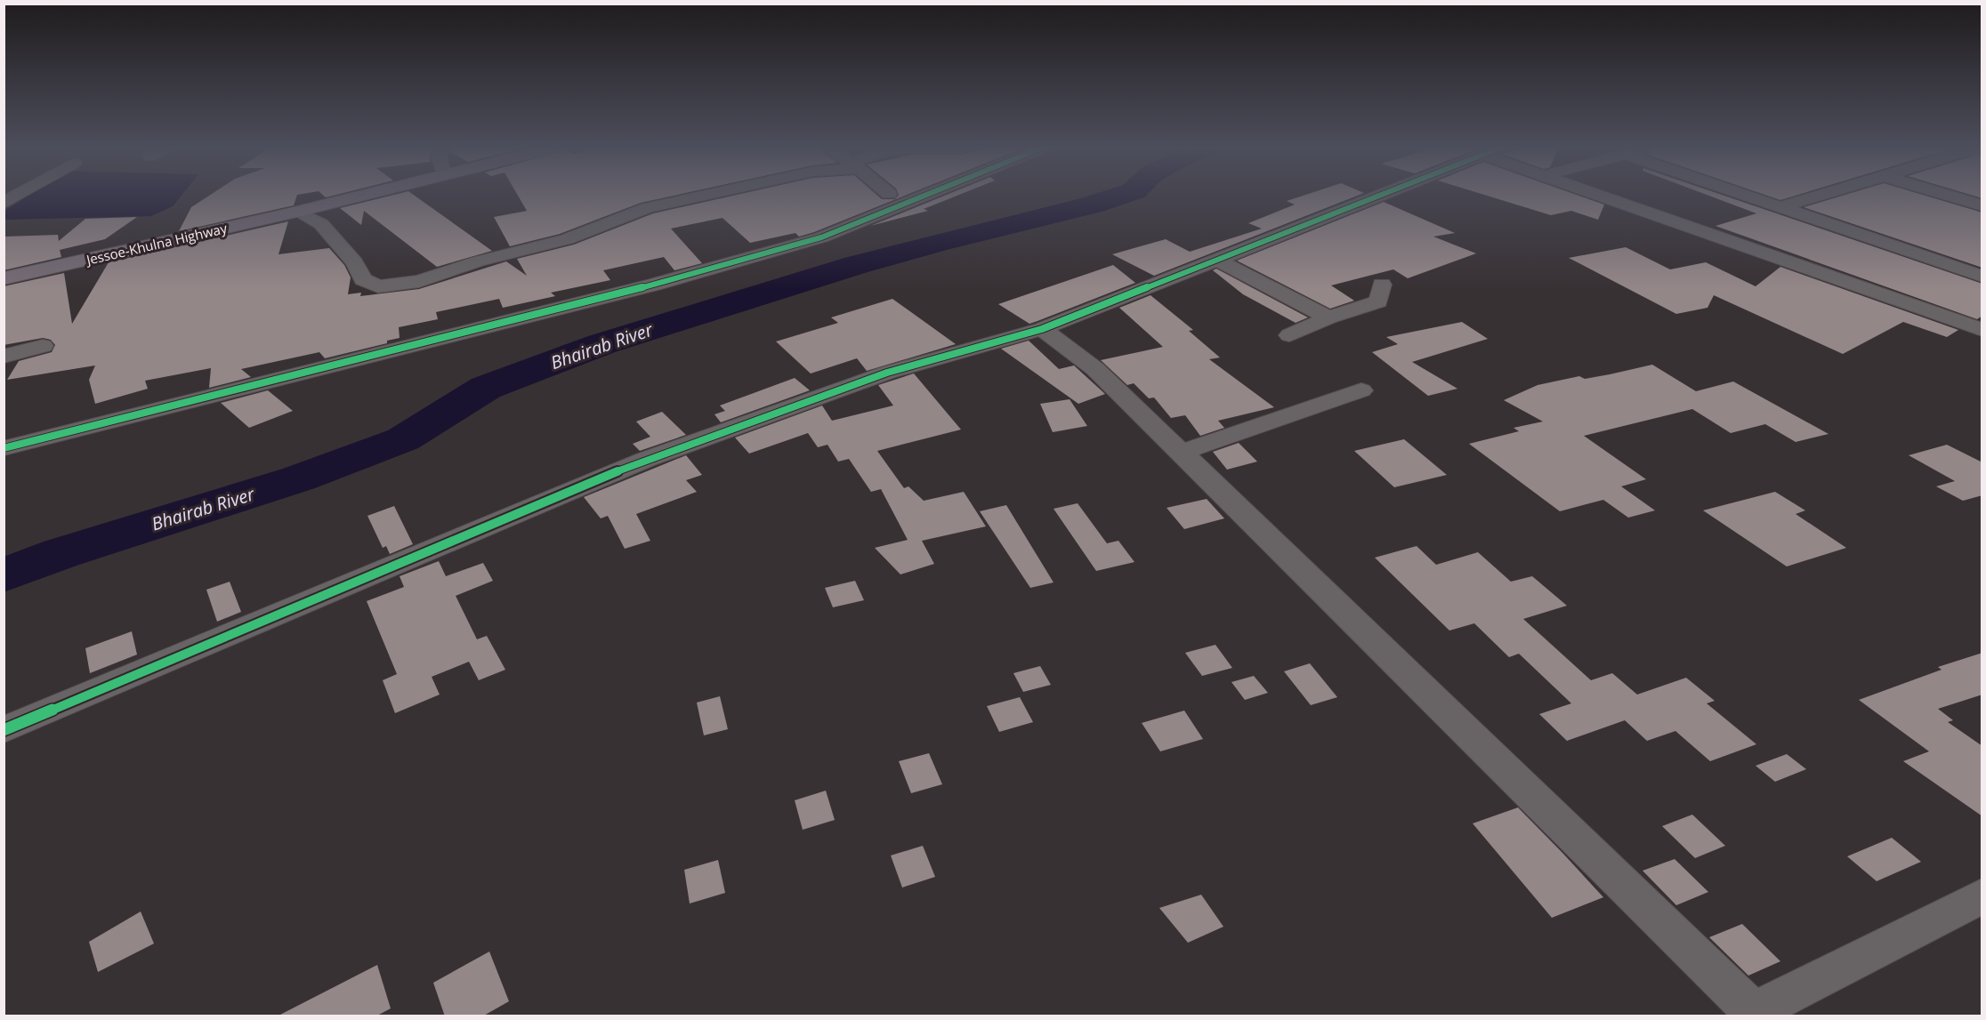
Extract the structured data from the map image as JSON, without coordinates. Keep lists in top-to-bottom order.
{
  "streets": {
    "highway": ["Jessoe-Khulna Highway"]
  },
  "water": ["Bhairab River"]
}
